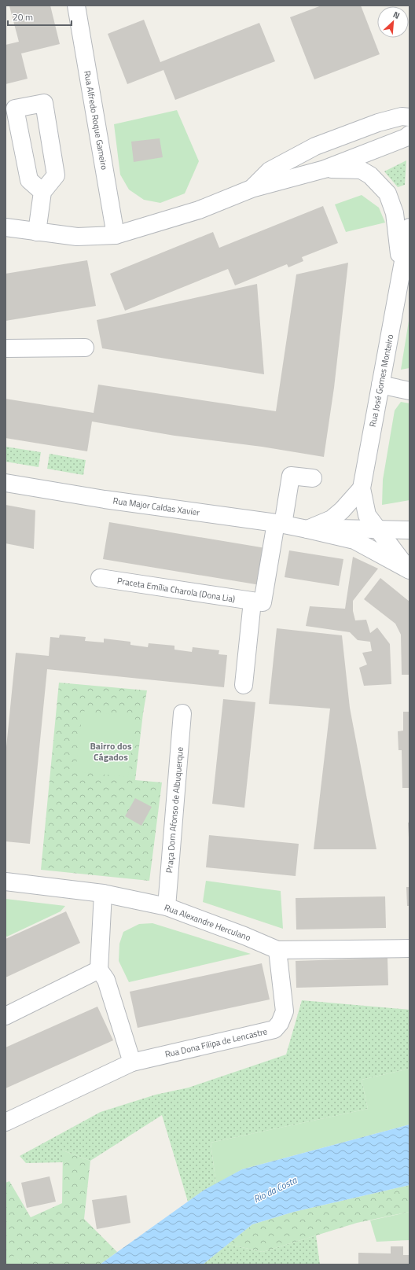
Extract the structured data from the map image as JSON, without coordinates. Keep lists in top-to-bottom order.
{
  "streets": {
    "street": [
      "Rua Alfredo Roque Gameiro",
      "Rua José Gomes Monteiro",
      "Rua Major Caldas Xavier",
      "Praceta Emília Charola (Dona Lia)",
      "Praça Dom Afonso de Albuquerque",
      "Rua Alexandre Herculano",
      "Rua Dona Filipa de Lencastre"
    ]
  },
  "crossings": [
    ["Rua José Gomes Monteiro", "Rua Major Caldas Xavier"],
    ["Rua Major Caldas Xavier", "Praceta Emília Charola (Dona Lia)"],
    ["Praça Dom Afonso de Albuquerque", "Rua Alexandre Herculano"],
    ["Rua Alexandre Herculano", "Rua Dona Filipa de Lencastre"]
  ],
  "districts": ["Bairro dos Cágados"],
  "water": ["Rio da Costa"],
  "scale_bar": "20 m",
  "north": "top right"
}
